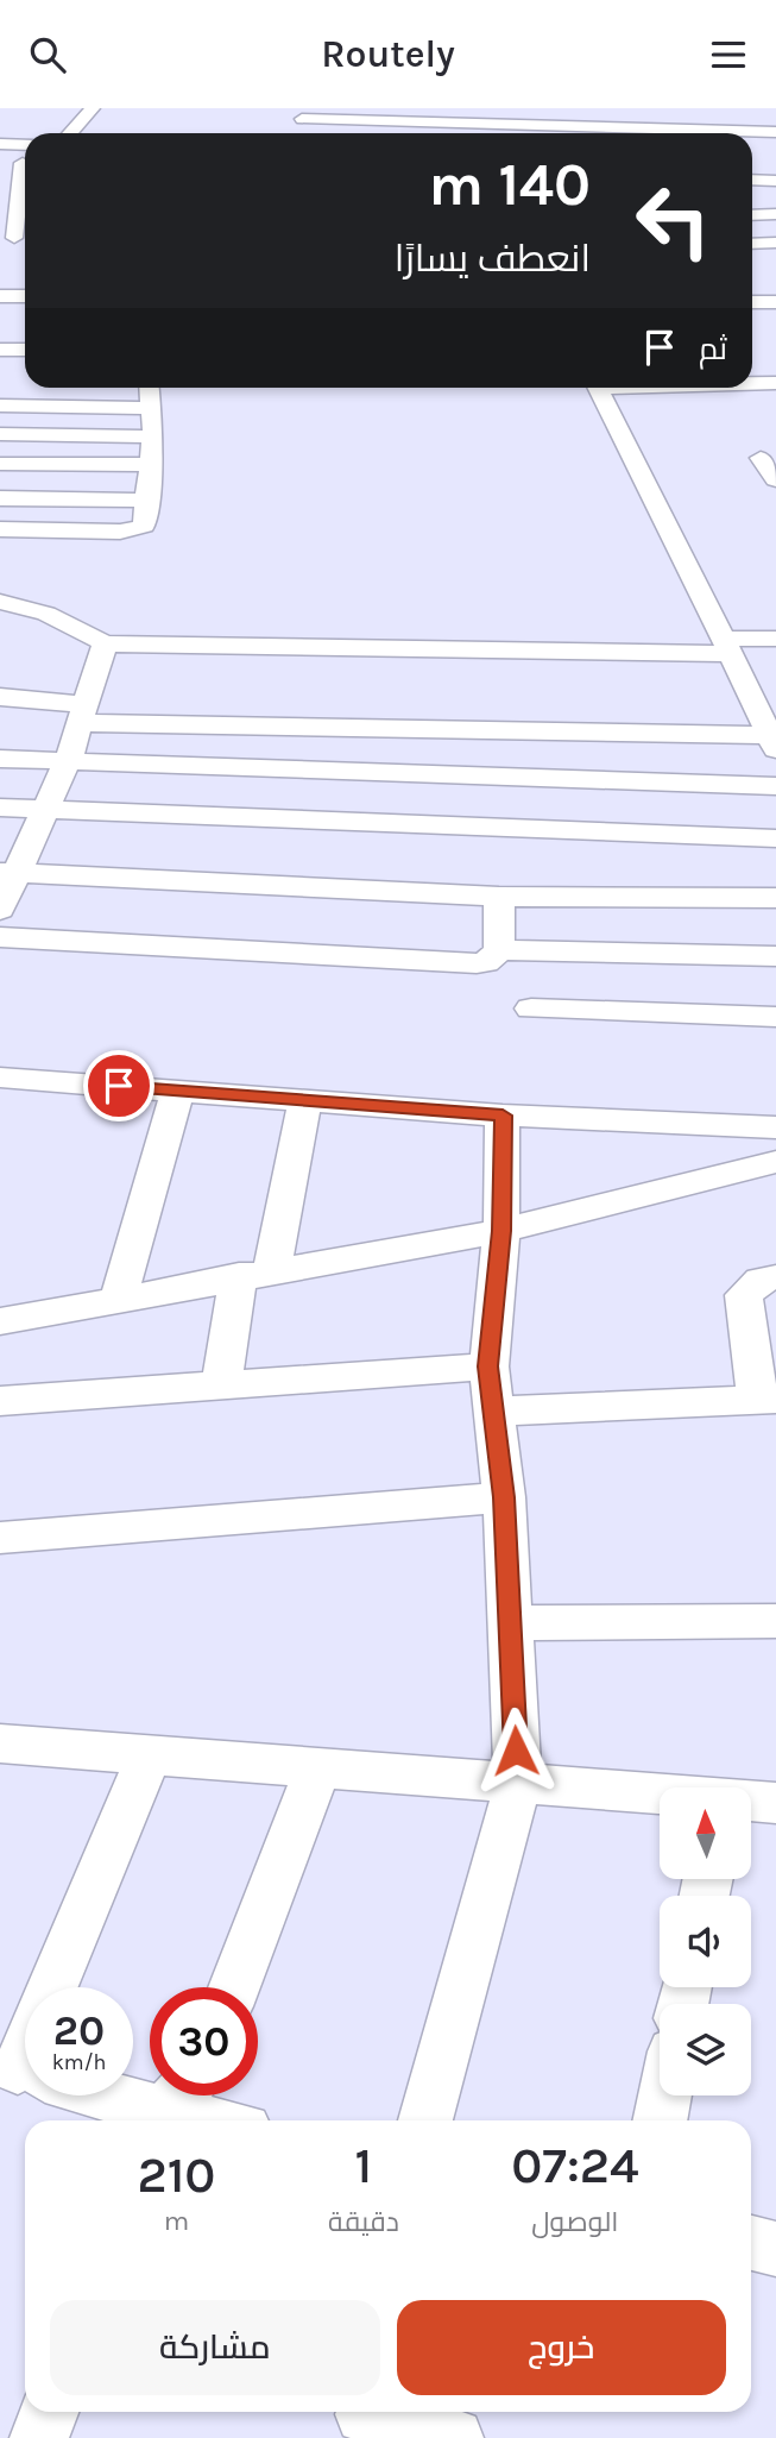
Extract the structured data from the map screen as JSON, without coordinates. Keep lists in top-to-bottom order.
{
  "north": "top",
  "page": {
    "header": "Routely",
    "turn": ["140 m", "انعطف يسارًا"],
    "then": "ثم",
    "speed": "20 km/h",
    "limit": "30",
    "eta": [
      "07:24",
      "الوصول",
      "1",
      "دقيقة",
      "210",
      "m"
    ],
    "buttons": ["خروج", "مشاركة"]
  }
}
